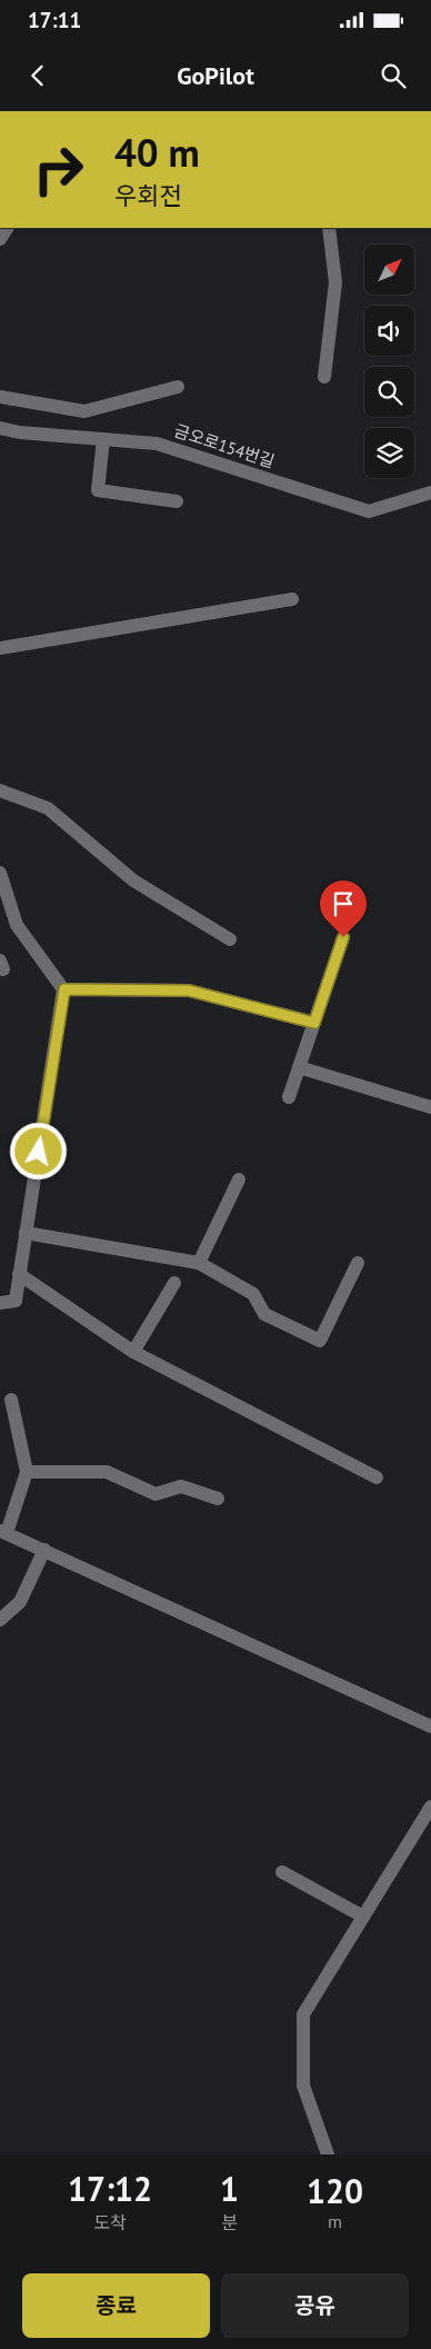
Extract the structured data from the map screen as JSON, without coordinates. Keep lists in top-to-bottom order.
{
  "streets": {
    "street": ["금오로154번길"]
  },
  "north": "top right",
  "page": {
    "status": "17:11",
    "header": "GoPilot",
    "turn": ["40 m", "우회전"],
    "eta": [
      "17:12",
      "도착",
      "1",
      "분",
      "120",
      "m"
    ],
    "buttons": ["종료", "공유"]
  }
}
